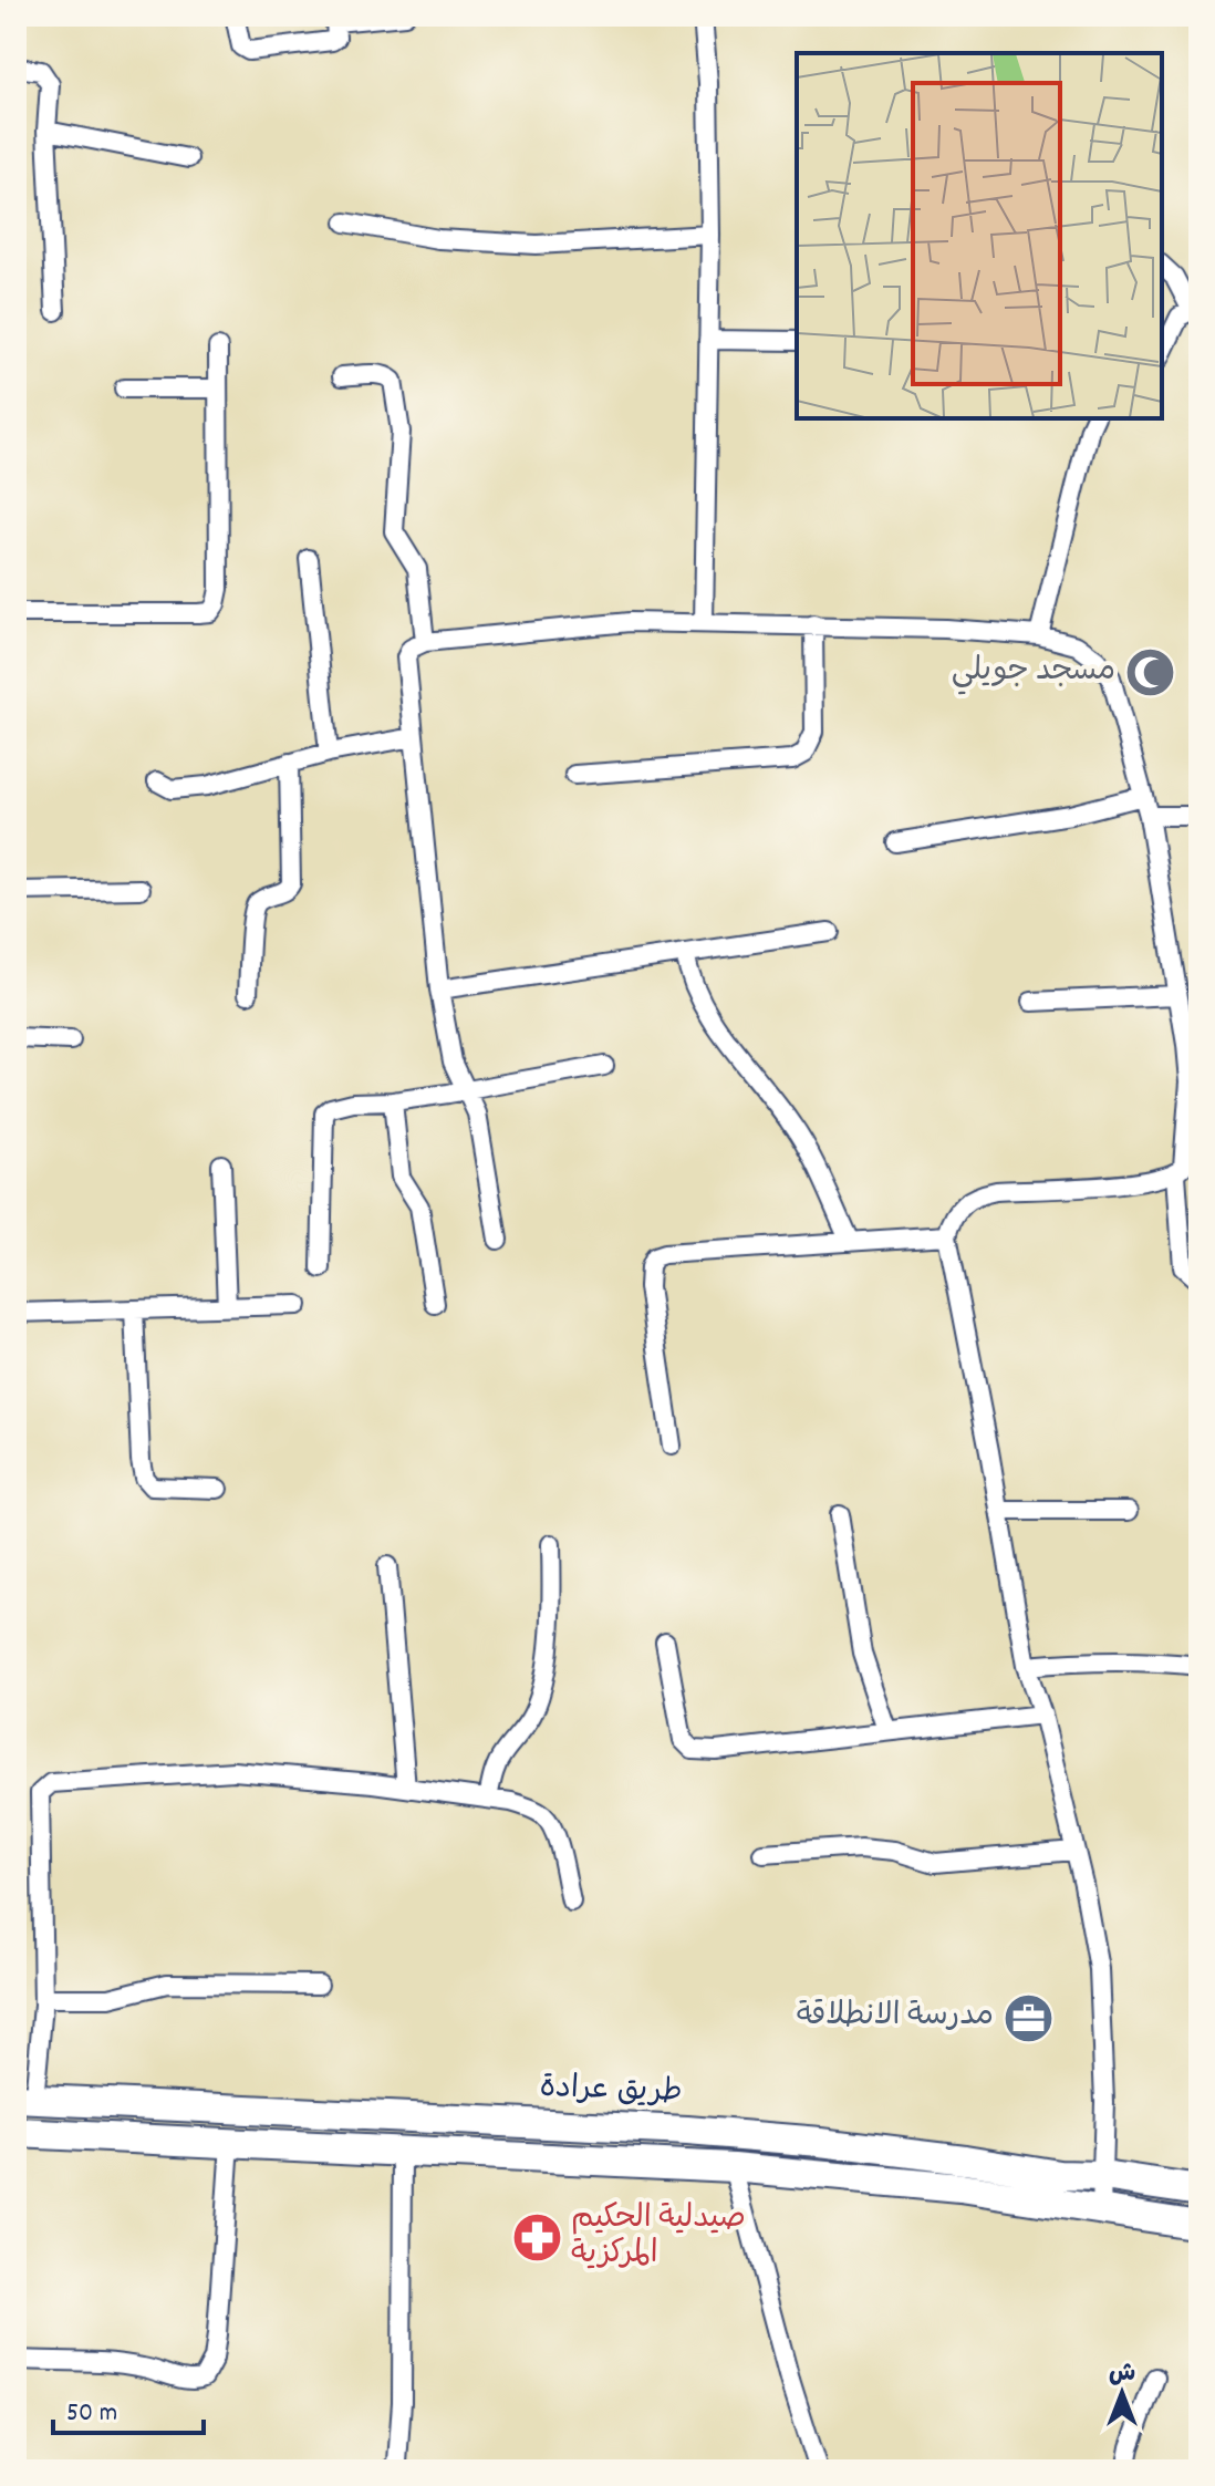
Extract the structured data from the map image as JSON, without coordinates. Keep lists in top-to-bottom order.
{
  "streets": {
    "main road": ["طريق عرادة"]
  },
  "places": {
    "mosque": ["مسجد جويلي"],
    "office": ["مدرسة الانطلاقة"],
    "pharmacy": ["صيدلية الحكيم المركزية"]
  },
  "scale_bar": "50 m",
  "north": "top"
}
